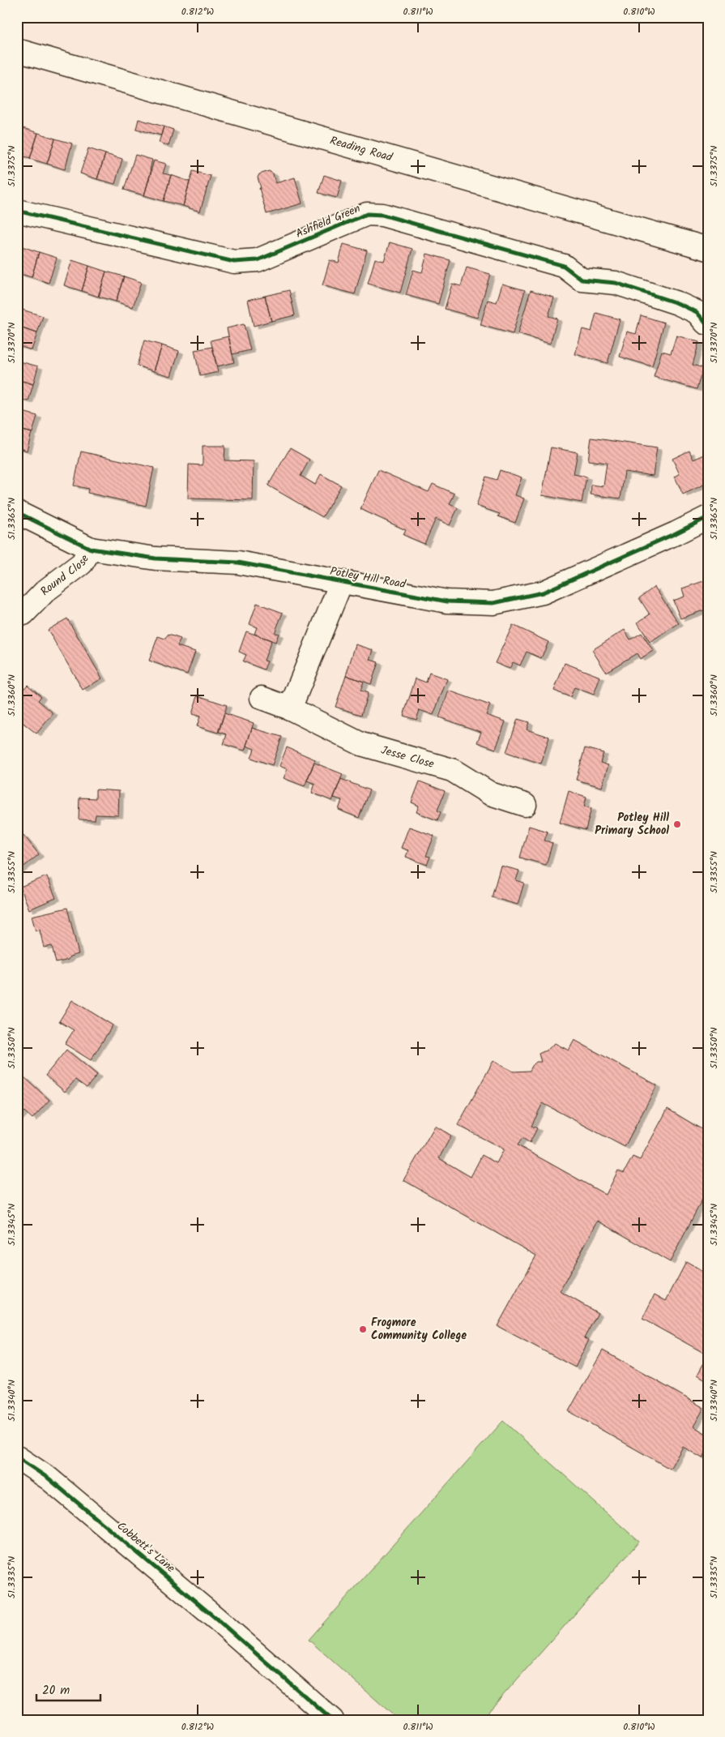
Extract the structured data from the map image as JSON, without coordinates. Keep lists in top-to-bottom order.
{
  "streets": {
    "street": [
      "Reading Road",
      "Ashfield Green",
      "Round Close",
      "Potley Hill Road",
      "Jesse Close",
      "Cobbett's Lane"
    ]
  },
  "crossings": [
    ["Round Close", "Potley Hill Road"]
  ],
  "places": ["Potley Hill Primary School", "Frogmore Community College"],
  "scale_bar": "20 m",
  "coordinates": [
    "0.812°W",
    "0.811°W",
    "0.810°W",
    "51.3375°N",
    "51.3370°N",
    "51.3365°N",
    "51.3360°N",
    "51.3355°N",
    "51.3350°N",
    "51.3345°N",
    "51.3340°N",
    "51.3335°N"
  ]
}
